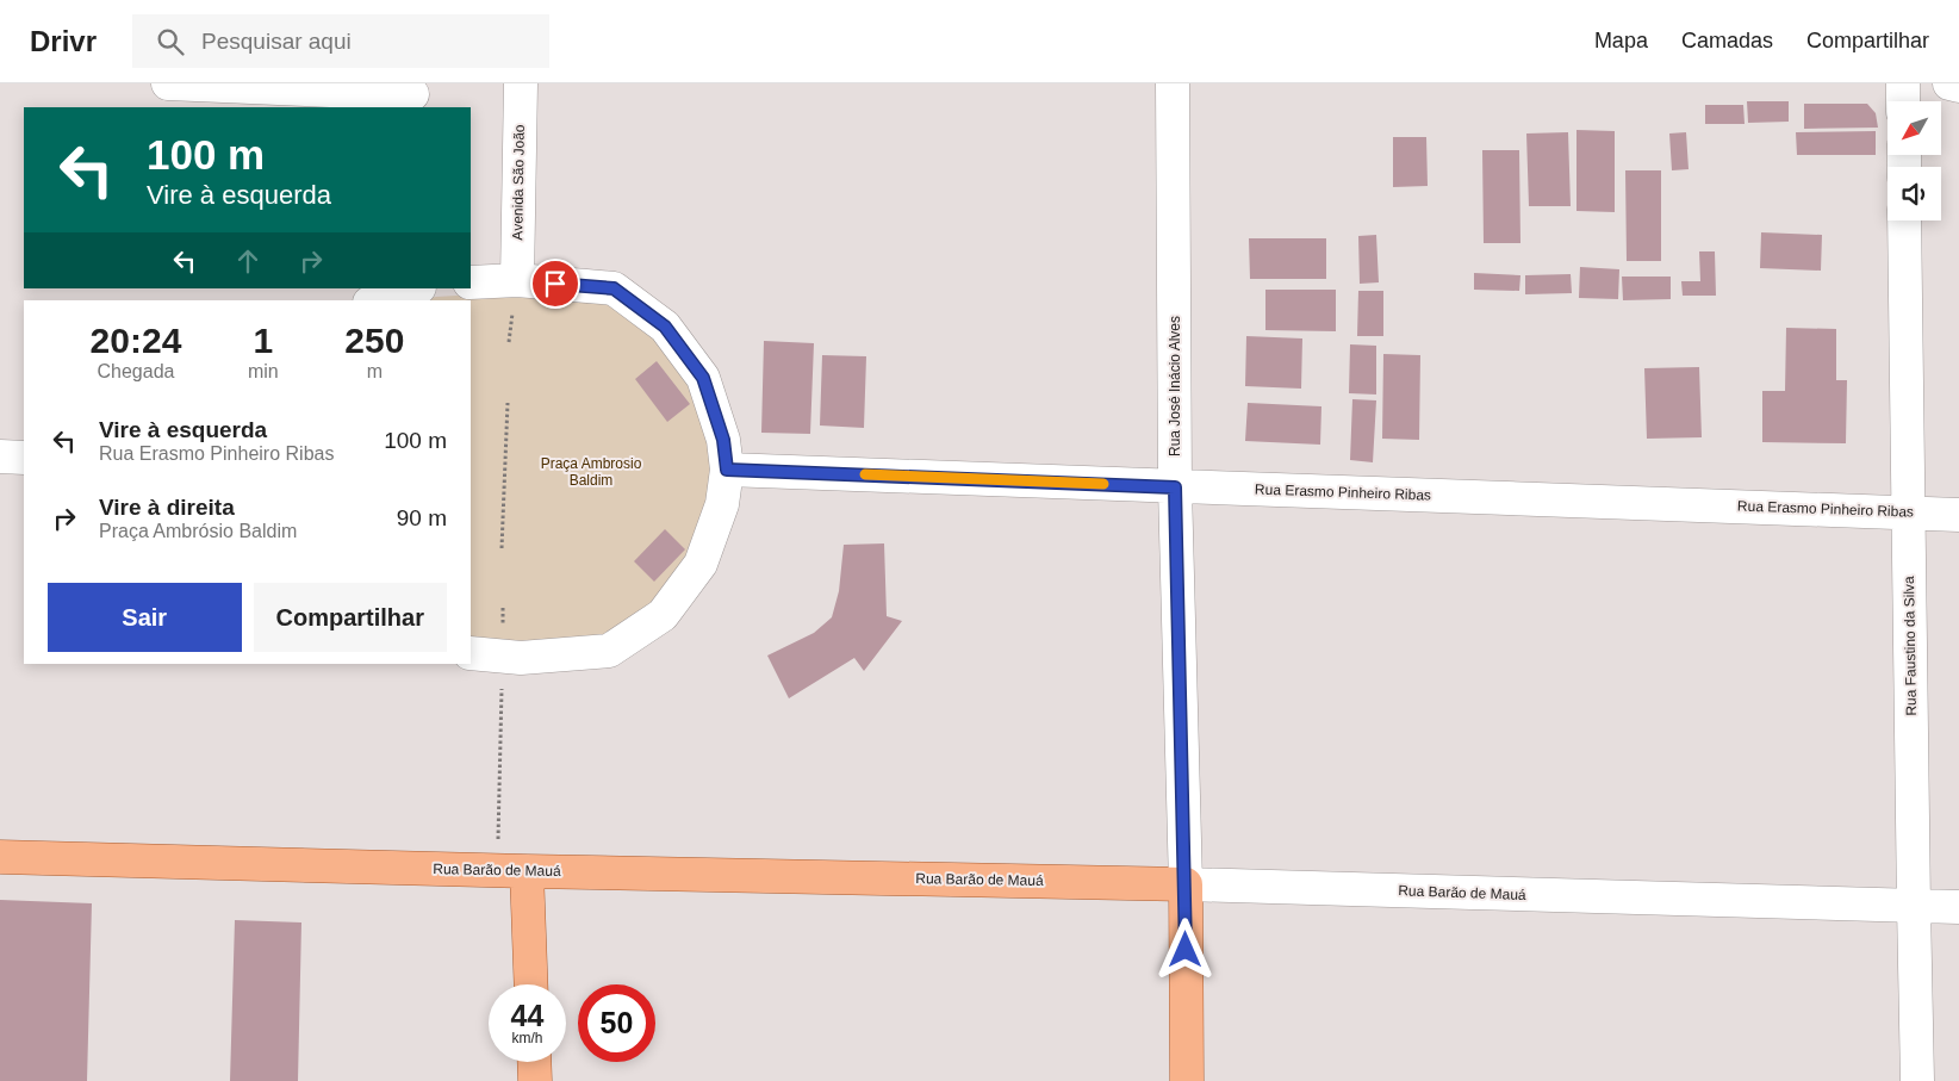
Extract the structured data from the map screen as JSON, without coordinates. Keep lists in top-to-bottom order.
{
  "streets": {
    "main road": ["Rua José Inácio Alves", "Rua Barão de Mauá"],
    "street": ["Avenida São João", "Rua Erasmo Pinheiro Ribas", "Rua Faustino da Silva"]
  },
  "crossings": [
    ["Rua José Inácio Alves", "Rua Erasmo Pinheiro Ribas"],
    ["Rua José Inácio Alves", "Rua Barão de Mauá"],
    ["Rua Erasmo Pinheiro Ribas", "Rua Faustino da Silva"],
    ["Rua Faustino da Silva", "Rua Barão de Mauá"]
  ],
  "parks": ["Praça Ambrosio Baldim"],
  "north": "bottom left",
  "page": {
    "header": "Drivr",
    "search": "Pesquisar aqui",
    "nav": ["Mapa", "Camadas", "Compartilhar"],
    "turn": ["100 m", "Vire à esquerda"],
    "eta": [
      "20:24",
      "Chegada",
      "1",
      "min",
      "250",
      "m"
    ],
    "list": [
      {
        "name": "Vire à esquerda",
        "note": "Rua Erasmo Pinheiro Ribas",
        "value": "100 m"
      },
      {
        "name": "Vire à direita",
        "note": "Praça Ambrósio Baldim",
        "value": "90 m"
      }
    ],
    "buttons": ["Sair", "Compartilhar"],
    "speed": "44 km/h",
    "limit": "50"
  }
}
